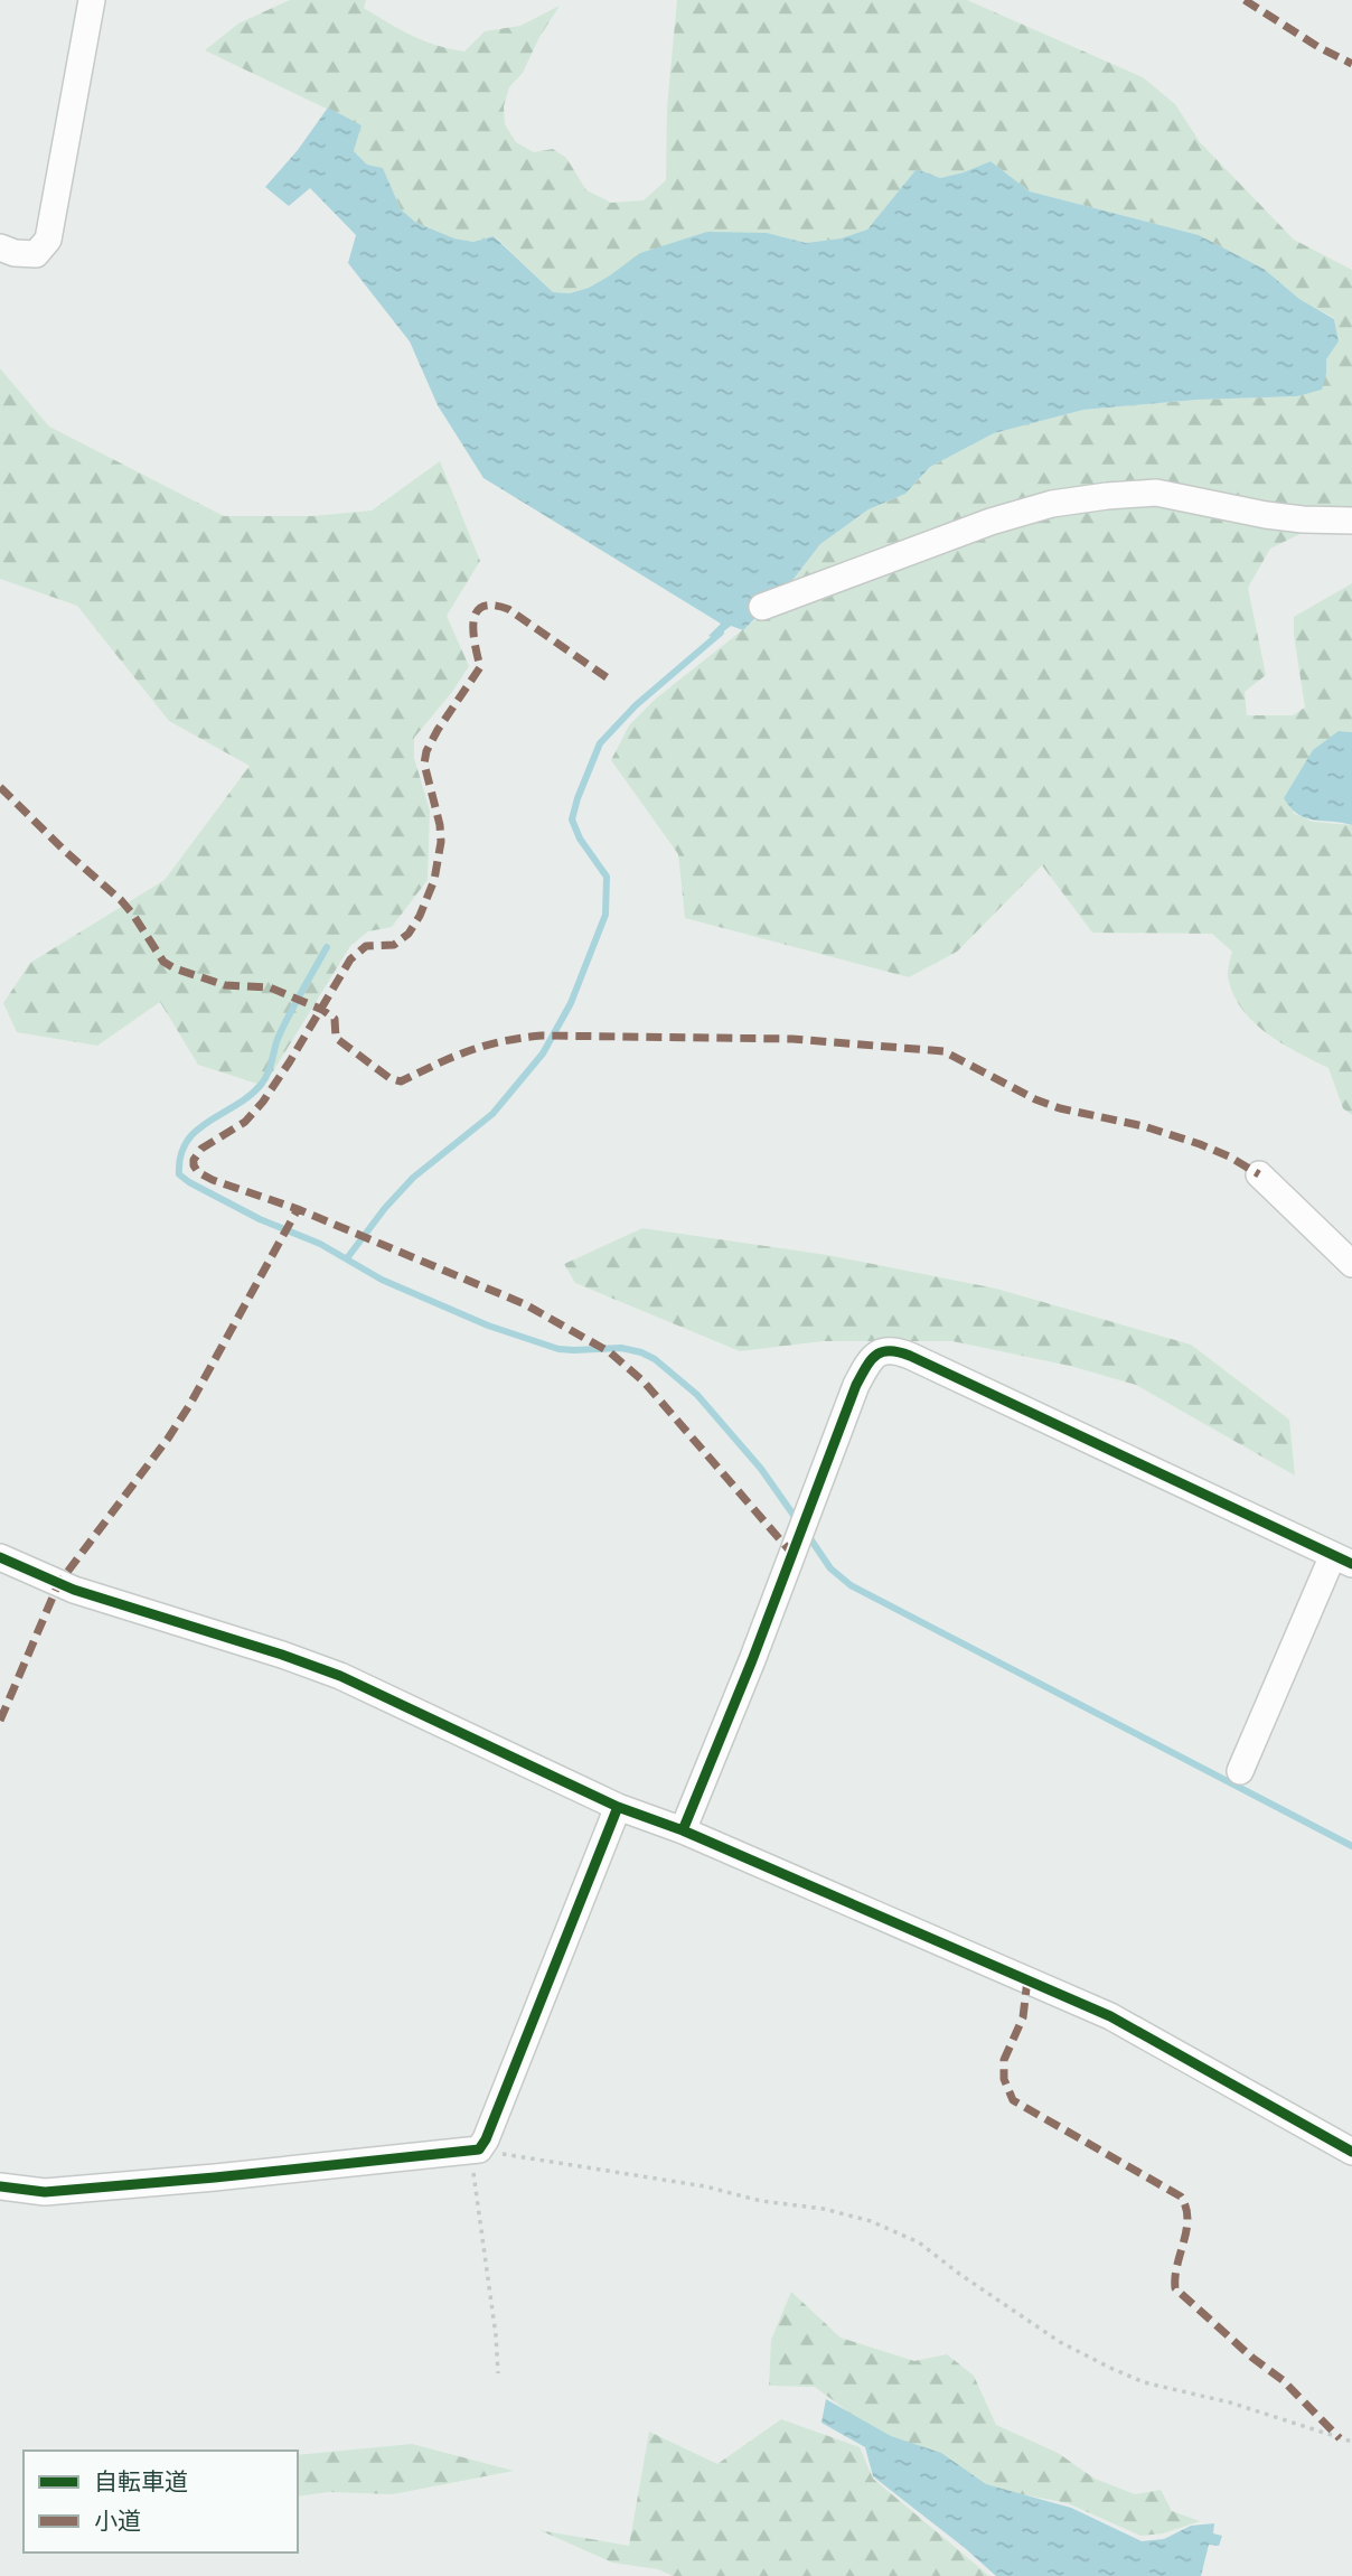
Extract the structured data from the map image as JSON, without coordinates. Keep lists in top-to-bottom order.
{
  "legend": ["自転車道", "小道"]
}
